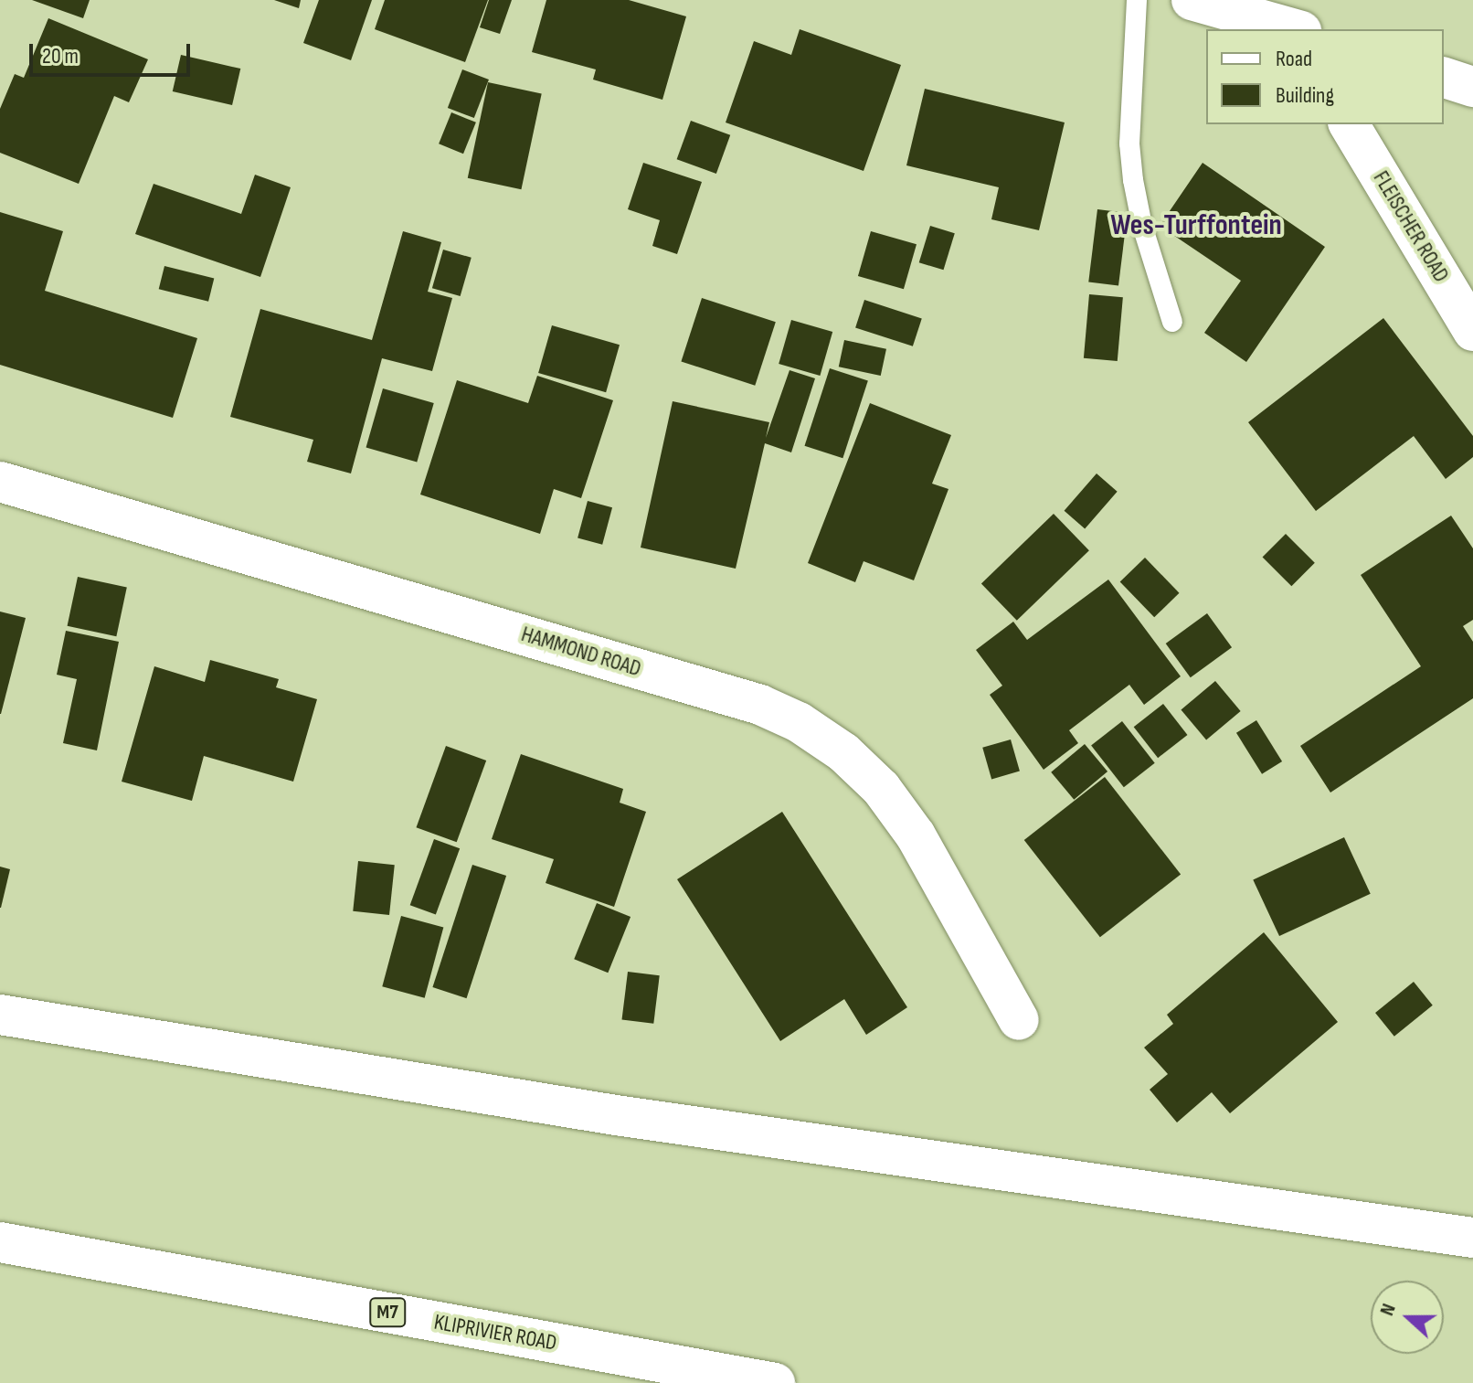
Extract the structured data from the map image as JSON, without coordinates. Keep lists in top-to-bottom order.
{
  "streets": {
    "main road": [
      "FLEISCHER ROAD",
      "HAMMOND ROAD",
      "M7",
      "KLIPRIVIER ROAD"
    ]
  },
  "districts": ["Wes-Turffontein"],
  "legend": ["Road", "Building"],
  "scale_bar": "20 m",
  "north": "left"
}
